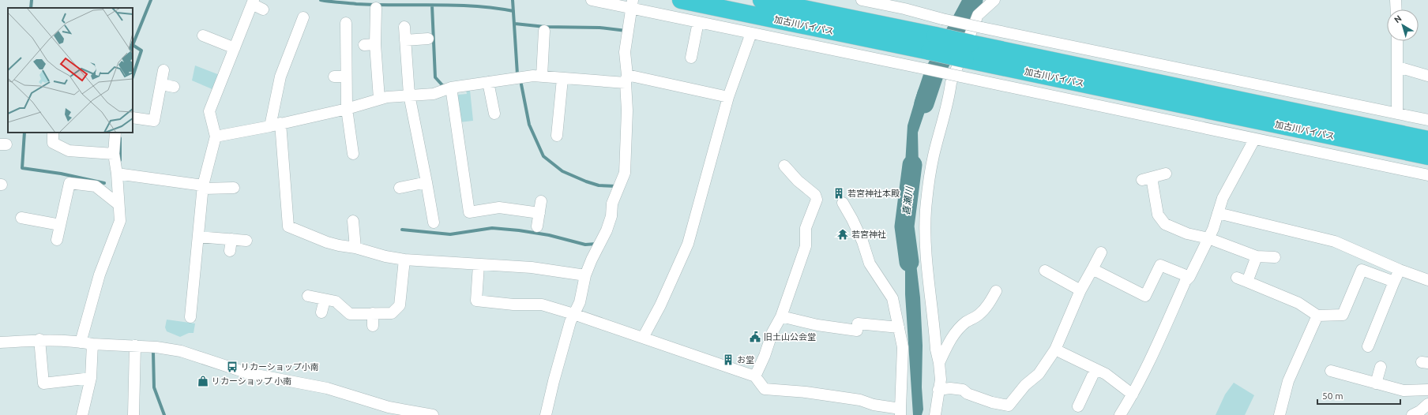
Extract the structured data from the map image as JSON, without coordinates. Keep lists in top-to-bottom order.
{
  "streets": {
    "highway": ["加古川バイパス"]
  },
  "water": ["喜瀬川"],
  "places": {
    "building": ["若宮神社本殿", "お堂"],
    "temple": ["若宮神社"],
    "public building": ["旧土山公会堂"],
    "bus stop": ["リカーショップ小南"],
    "shop": ["リカーショップ 小南"]
  },
  "scale_bar": "50 m",
  "north": "top left"
}
